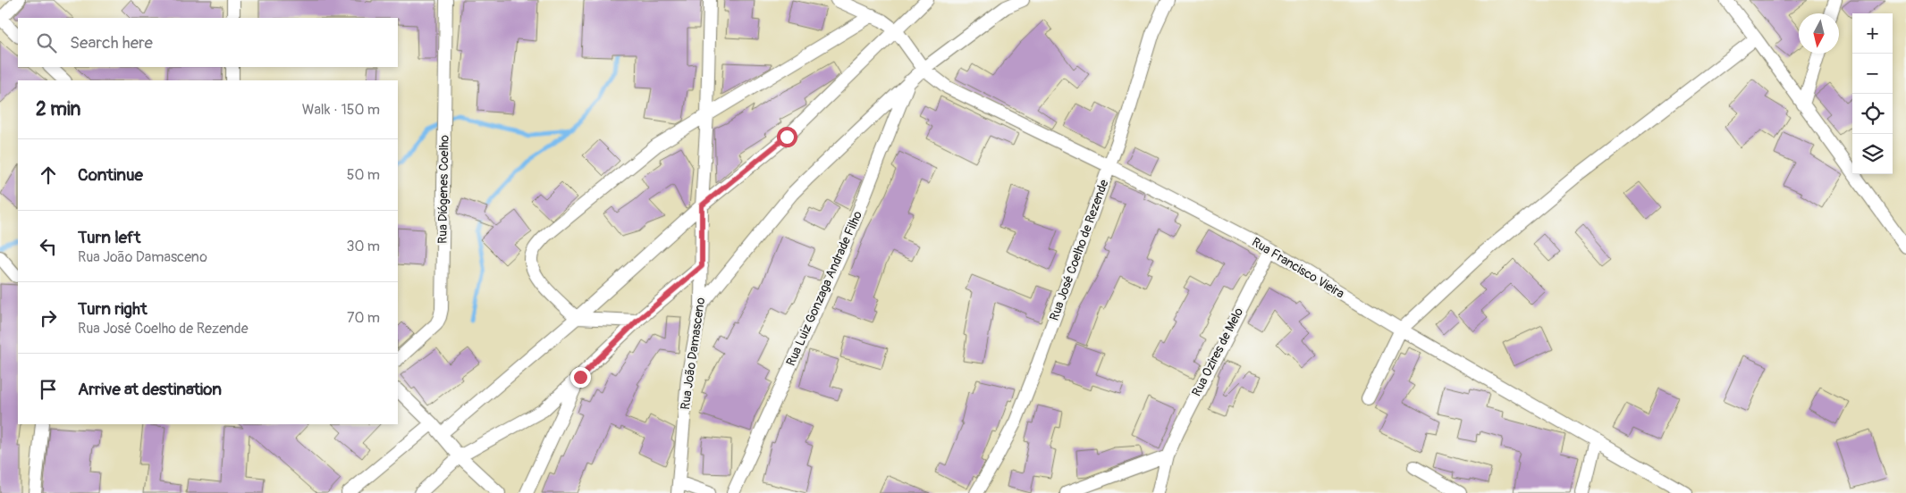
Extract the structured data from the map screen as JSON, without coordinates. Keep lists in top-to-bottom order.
{
  "streets": {
    "street": [
      "Rua Diógenes Coelho",
      "Rua José Coelho de Rezende",
      "Rua Francisco Vieira",
      "Rua Luiz Gonzaga Andrade Filho",
      "Rua Ozires de Melo",
      "Rua João Damasceno"
    ]
  },
  "crossings": [
    ["Rua José Coelho de Rezende", "Rua Francisco Vieira"],
    ["Rua Francisco Vieira", "Rua Ozires de Melo"]
  ],
  "north": "bottom",
  "page": {
    "map_buttons": ["+", "−"],
    "search": "Search here",
    "heading": ["2 min", "Walk · 150 m"],
    "list": [
      ["Continue", "50 m"],
      ["Turn left", "Rua João Damasceno", "30 m"],
      ["Turn right", "Rua José Coelho de Rezende", "70 m"],
      "Arrive at destination"
    ]
  }
}
